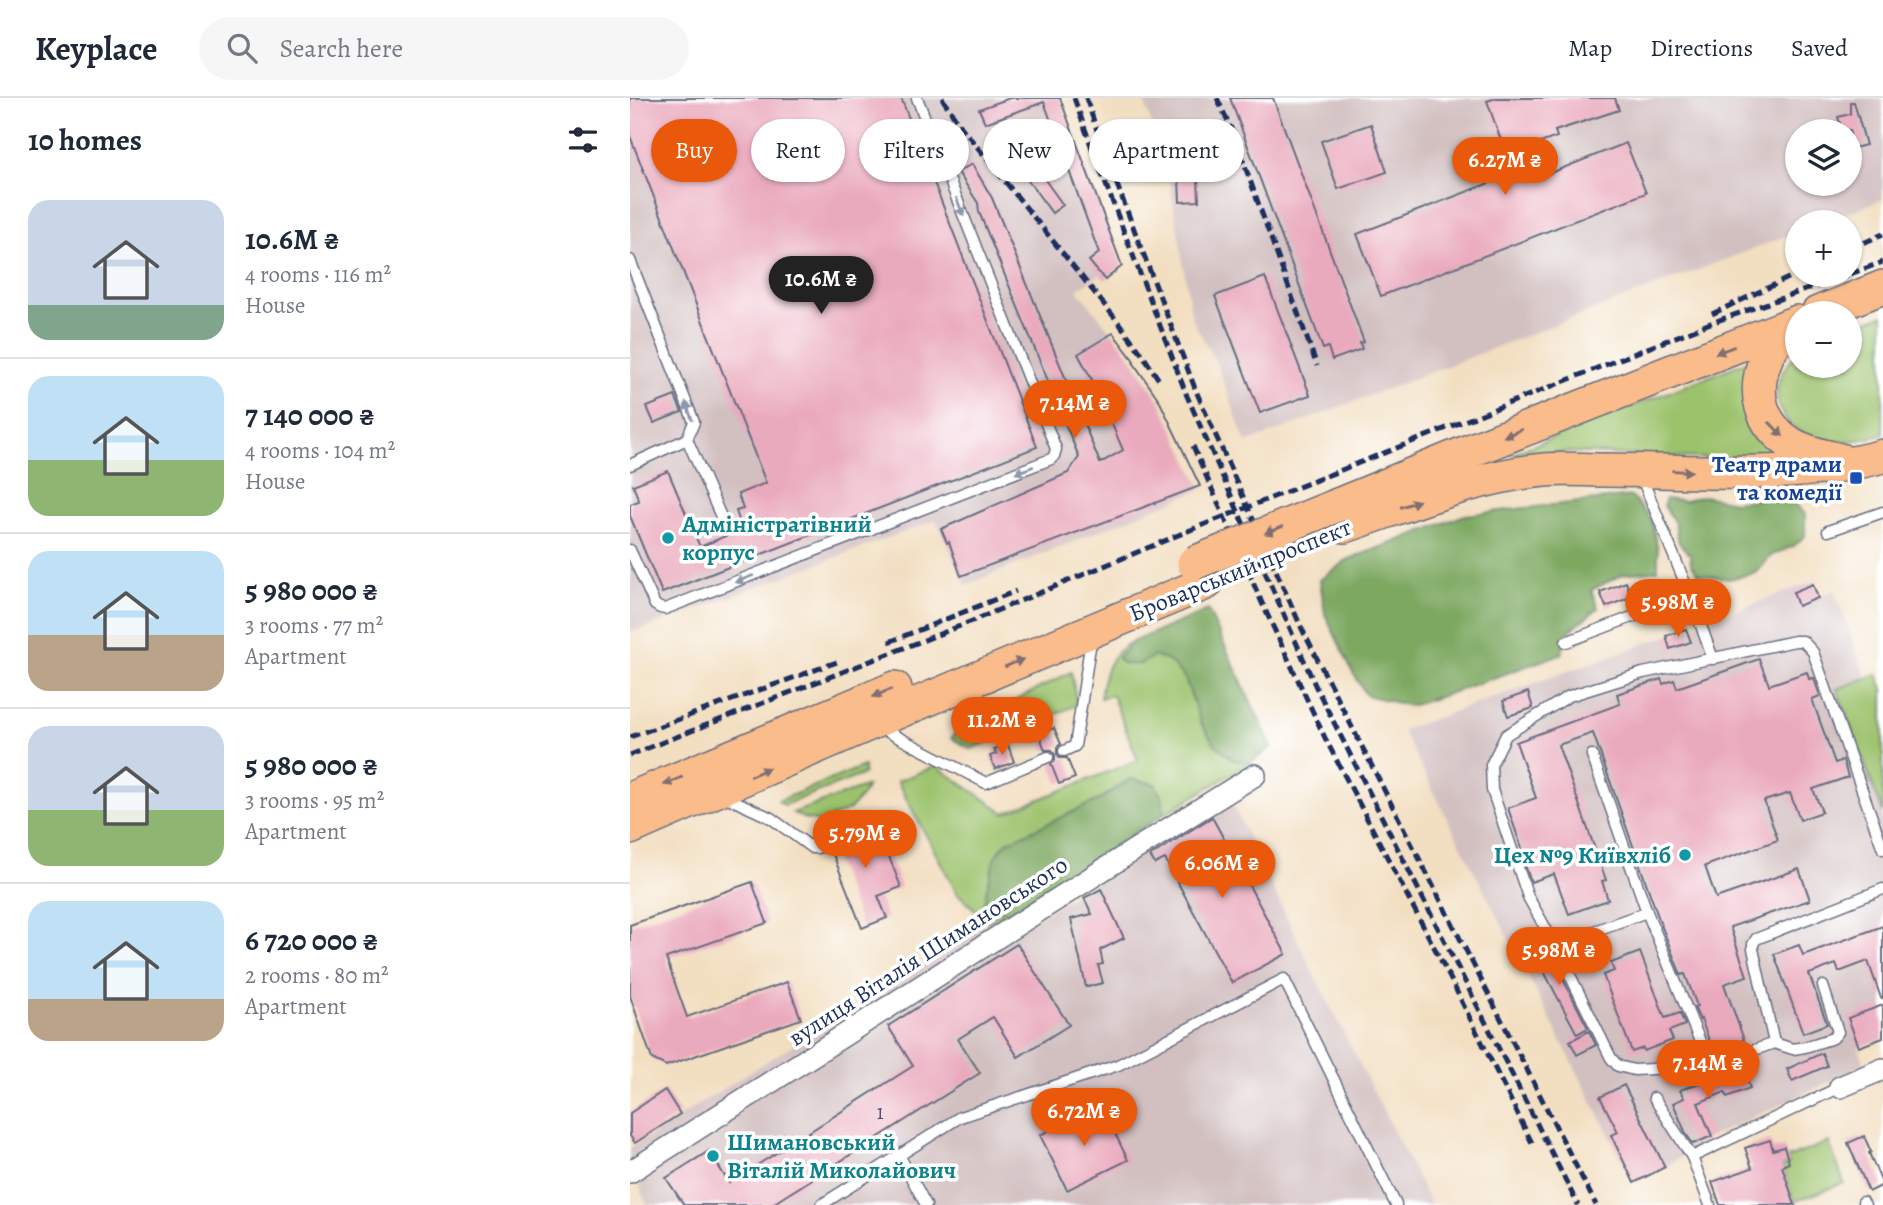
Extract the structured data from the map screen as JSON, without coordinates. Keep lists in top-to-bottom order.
{
  "streets": {
    "main road": ["Броварський проспект"],
    "street": ["вулиця Віталія Шимановського"]
  },
  "places": {
    "transit": ["Театр драми та комедії"],
    "other": ["Адміністратівний корпус", "Цех №9 Київхліб", "Шимановський Віталій Миколайович"]
  },
  "house_numbers": ["1"],
  "page": {
    "header": "Keyplace",
    "search": "Search here",
    "nav": ["Map", "Directions", "Saved"],
    "heading": "10 homes",
    "map_buttons": ["+", "−"],
    "chip": [
      "Buy",
      "Rent",
      "Filters",
      "New",
      "Apartment"
    ],
    "price": [
      "6.27M ₴",
      "10.6M ₴",
      "7.14M ₴",
      "5.98M ₴",
      "11.2M ₴",
      "5.79M ₴",
      "6.06M ₴",
      "5.98M ₴",
      "7.14M ₴",
      "6.72M ₴"
    ],
    "list": [
      {
        "name": "10.6M ₴",
        "note": "4 rooms · 116 m² · House"
      },
      {
        "name": "7 140 000 ₴",
        "note": "4 rooms · 104 m² · House"
      },
      {
        "name": "5 980 000 ₴",
        "note": "3 rooms · 77 m² · Apartment"
      },
      {
        "name": "5 980 000 ₴",
        "note": "3 rooms · 95 m² · Apartment"
      },
      {
        "name": "6 720 000 ₴",
        "note": "2 rooms · 80 m² · Apartment"
      }
    ]
  }
}
